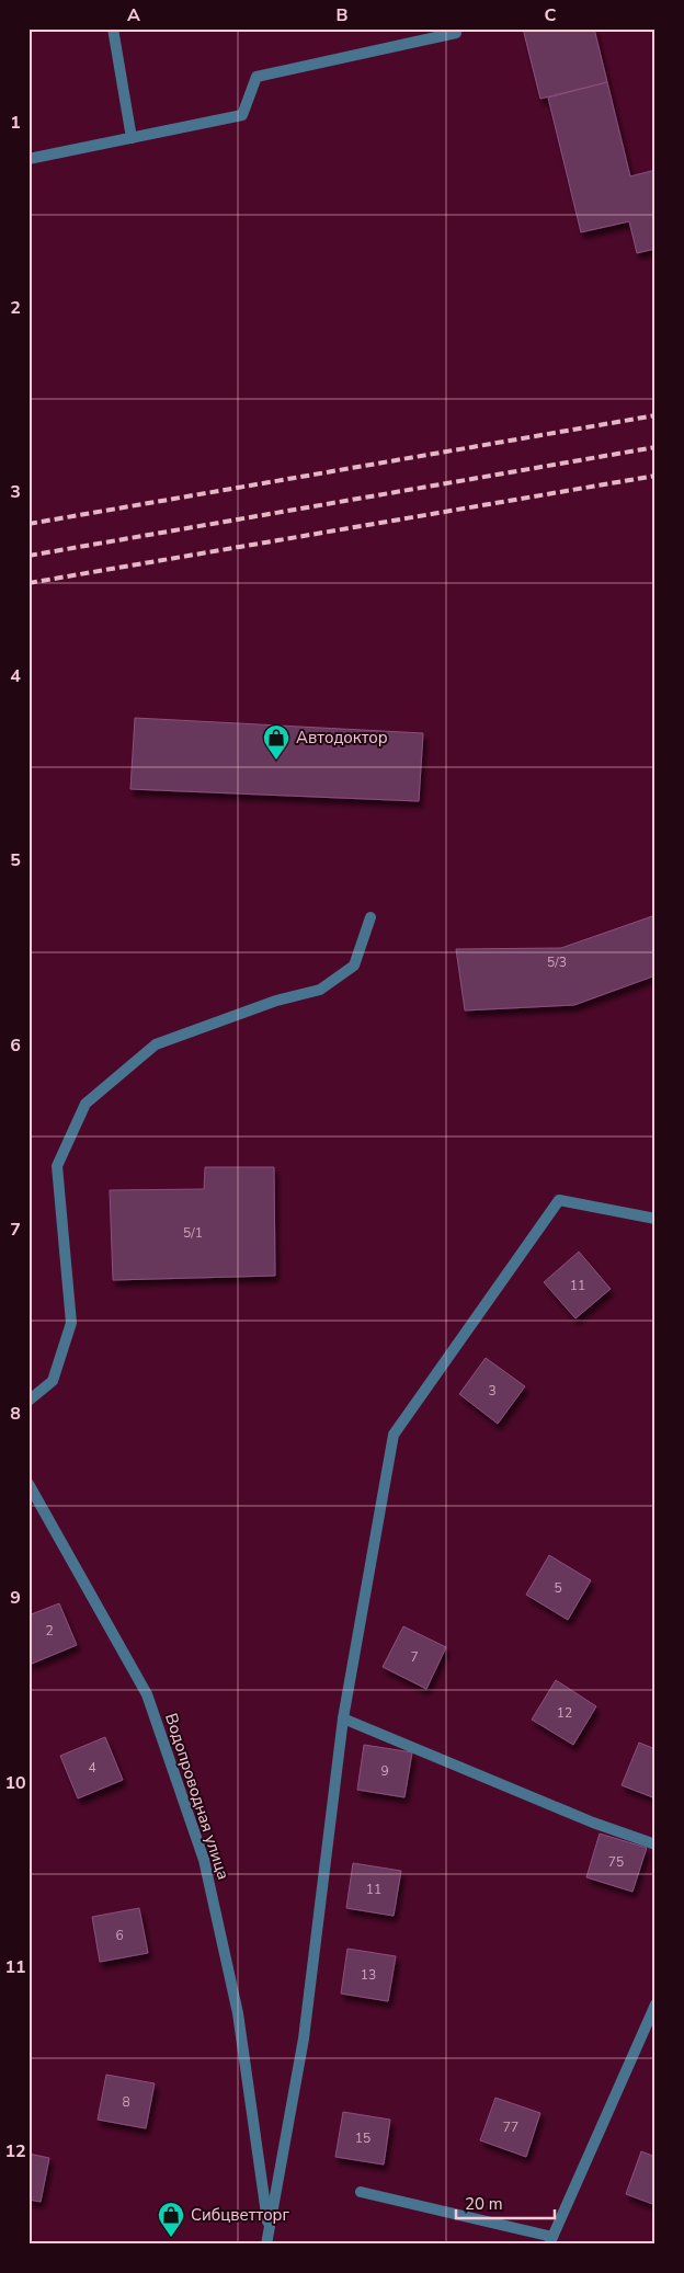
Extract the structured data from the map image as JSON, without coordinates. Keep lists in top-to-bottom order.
{
  "streets": {
    "street": ["Водопроводная улица"]
  },
  "places": {
    "shop": ["Автодоктор", "Сибцветторг"]
  },
  "house_numbers": [
    "5/3",
    "5/1",
    "11",
    "3",
    "5",
    "2",
    "7",
    "12",
    "4",
    "9",
    "75",
    "11",
    "6",
    "13",
    "8",
    "77",
    "15"
  ],
  "scale_bar": "20 m",
  "grid": {
    "columns": ["A", "B", "C"],
    "rows": [
      "1",
      "2",
      "3",
      "4",
      "5",
      "6",
      "7",
      "8",
      "9",
      "10",
      "11",
      "12"
    ]
  }
}
